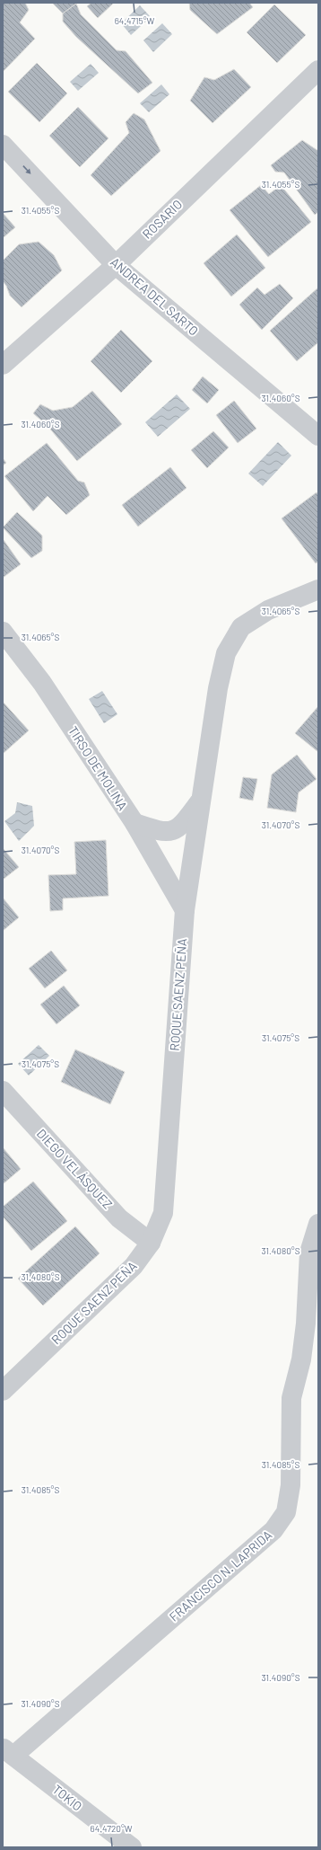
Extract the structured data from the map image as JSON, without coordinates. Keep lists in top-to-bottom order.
{
  "streets": {
    "street": [
      "ROSARIO",
      "ANDREA DEL SARTO",
      "TIRSO DE MOLINA",
      "ROQUE SAENZ PEÑA",
      "DIEGO VELÁSQUEZ",
      "FRANCISCO N. LAPRIDA",
      "TOKIO"
    ]
  },
  "crossings": [
    ["ROSARIO", "ANDREA DEL SARTO"],
    ["TIRSO DE MOLINA", "ROQUE SAENZ PEÑA"],
    ["ROQUE SAENZ PEÑA", "DIEGO VELÁSQUEZ"],
    ["FRANCISCO N. LAPRIDA", "TOKIO"]
  ],
  "one_way": ["ANDREA DEL SARTO"],
  "coordinates": [
    "64.4715°W",
    "31.4055°S",
    "31.4060°S",
    "31.4065°S",
    "31.4070°S",
    "31.4075°S",
    "31.4080°S",
    "31.4085°S",
    "31.4090°S",
    "64.4720°W"
  ]
}
